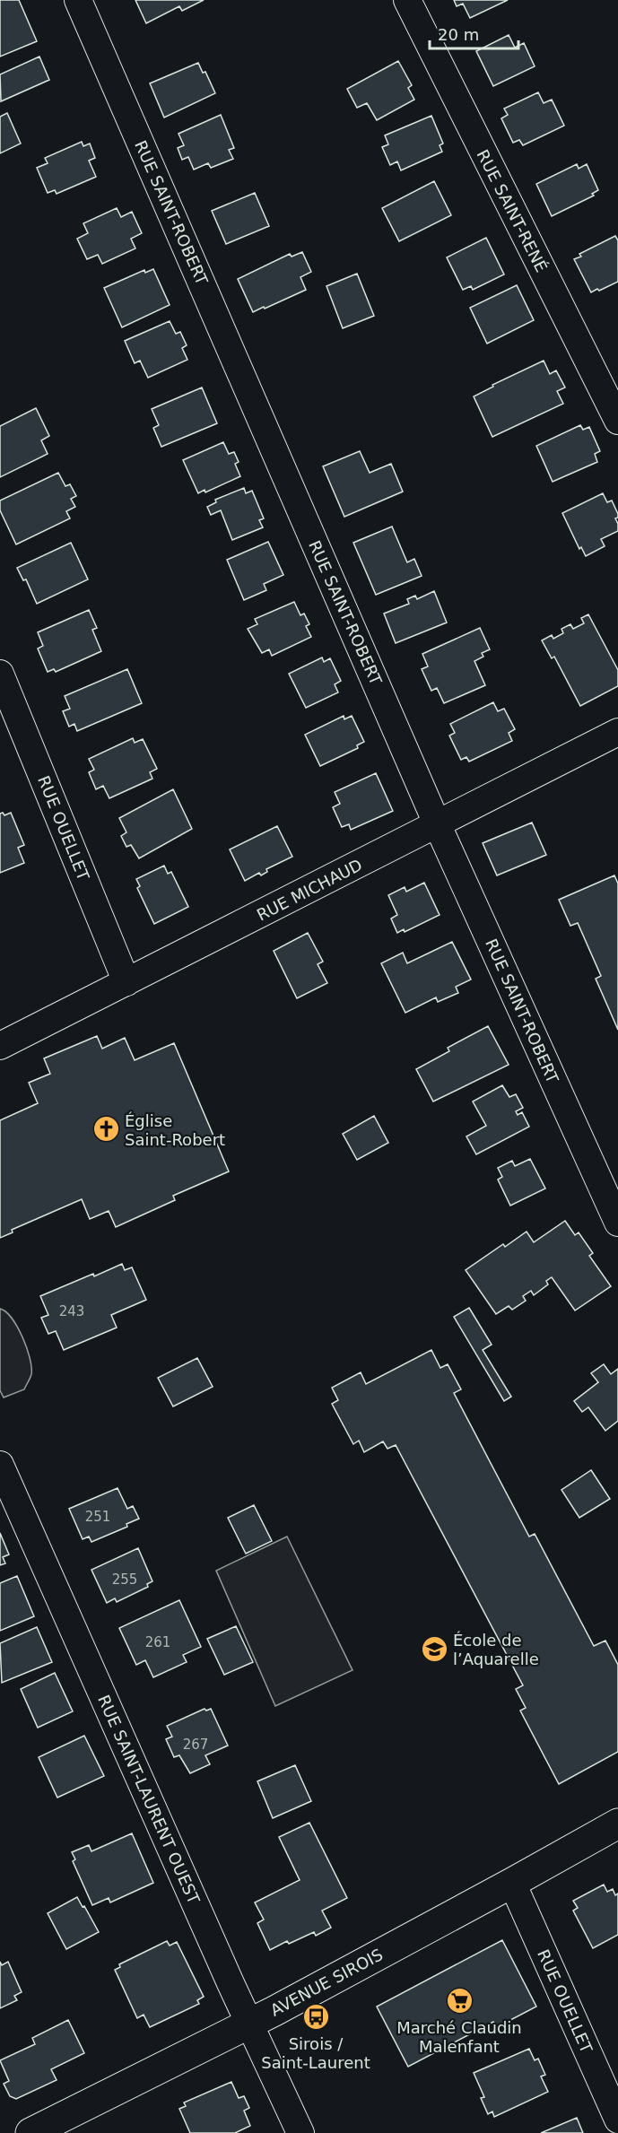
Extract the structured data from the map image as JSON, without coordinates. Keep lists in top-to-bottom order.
{
  "streets": {
    "street": [
      "RUE SAINT-RENÉ",
      "RUE SAINT-ROBERT",
      "RUE OUELLET",
      "RUE MICHAUD",
      "RUE SAINT-LAURENT OUEST",
      "AVENUE SIROIS"
    ]
  },
  "crossings": [
    ["RUE SAINT-ROBERT", "RUE MICHAUD"],
    ["RUE OUELLET", "RUE MICHAUD"],
    ["RUE OUELLET", "AVENUE SIROIS"],
    ["RUE SAINT-LAURENT OUEST", "AVENUE SIROIS"]
  ],
  "places": {
    "church": ["Église Saint-Robert"],
    "school or university": ["École de l’Aquarelle"],
    "supermarket": ["Marché Claudin Malenfant"],
    "bus stop": ["Sirois / Saint-Laurent"]
  },
  "house_numbers": [
    "243",
    "251",
    "255",
    "261",
    "267"
  ],
  "scale_bar": "20 m"
}
